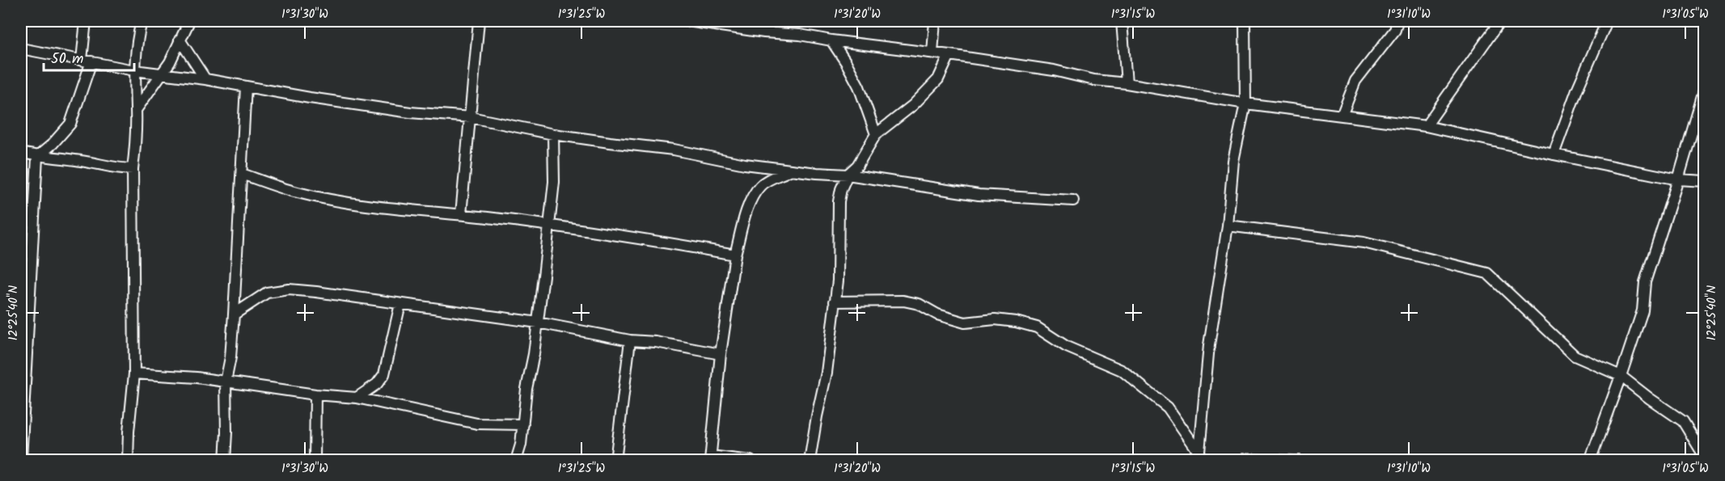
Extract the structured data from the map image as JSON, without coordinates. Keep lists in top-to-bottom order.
{
  "scale_bar": "50 m",
  "coordinates": [
    "1°31'30\"W",
    "1°31'25\"W",
    "1°31'20\"W",
    "1°31'15\"W",
    "1°31'10\"W",
    "1°31'05\"W",
    "12°25'40\"N"
  ]
}
